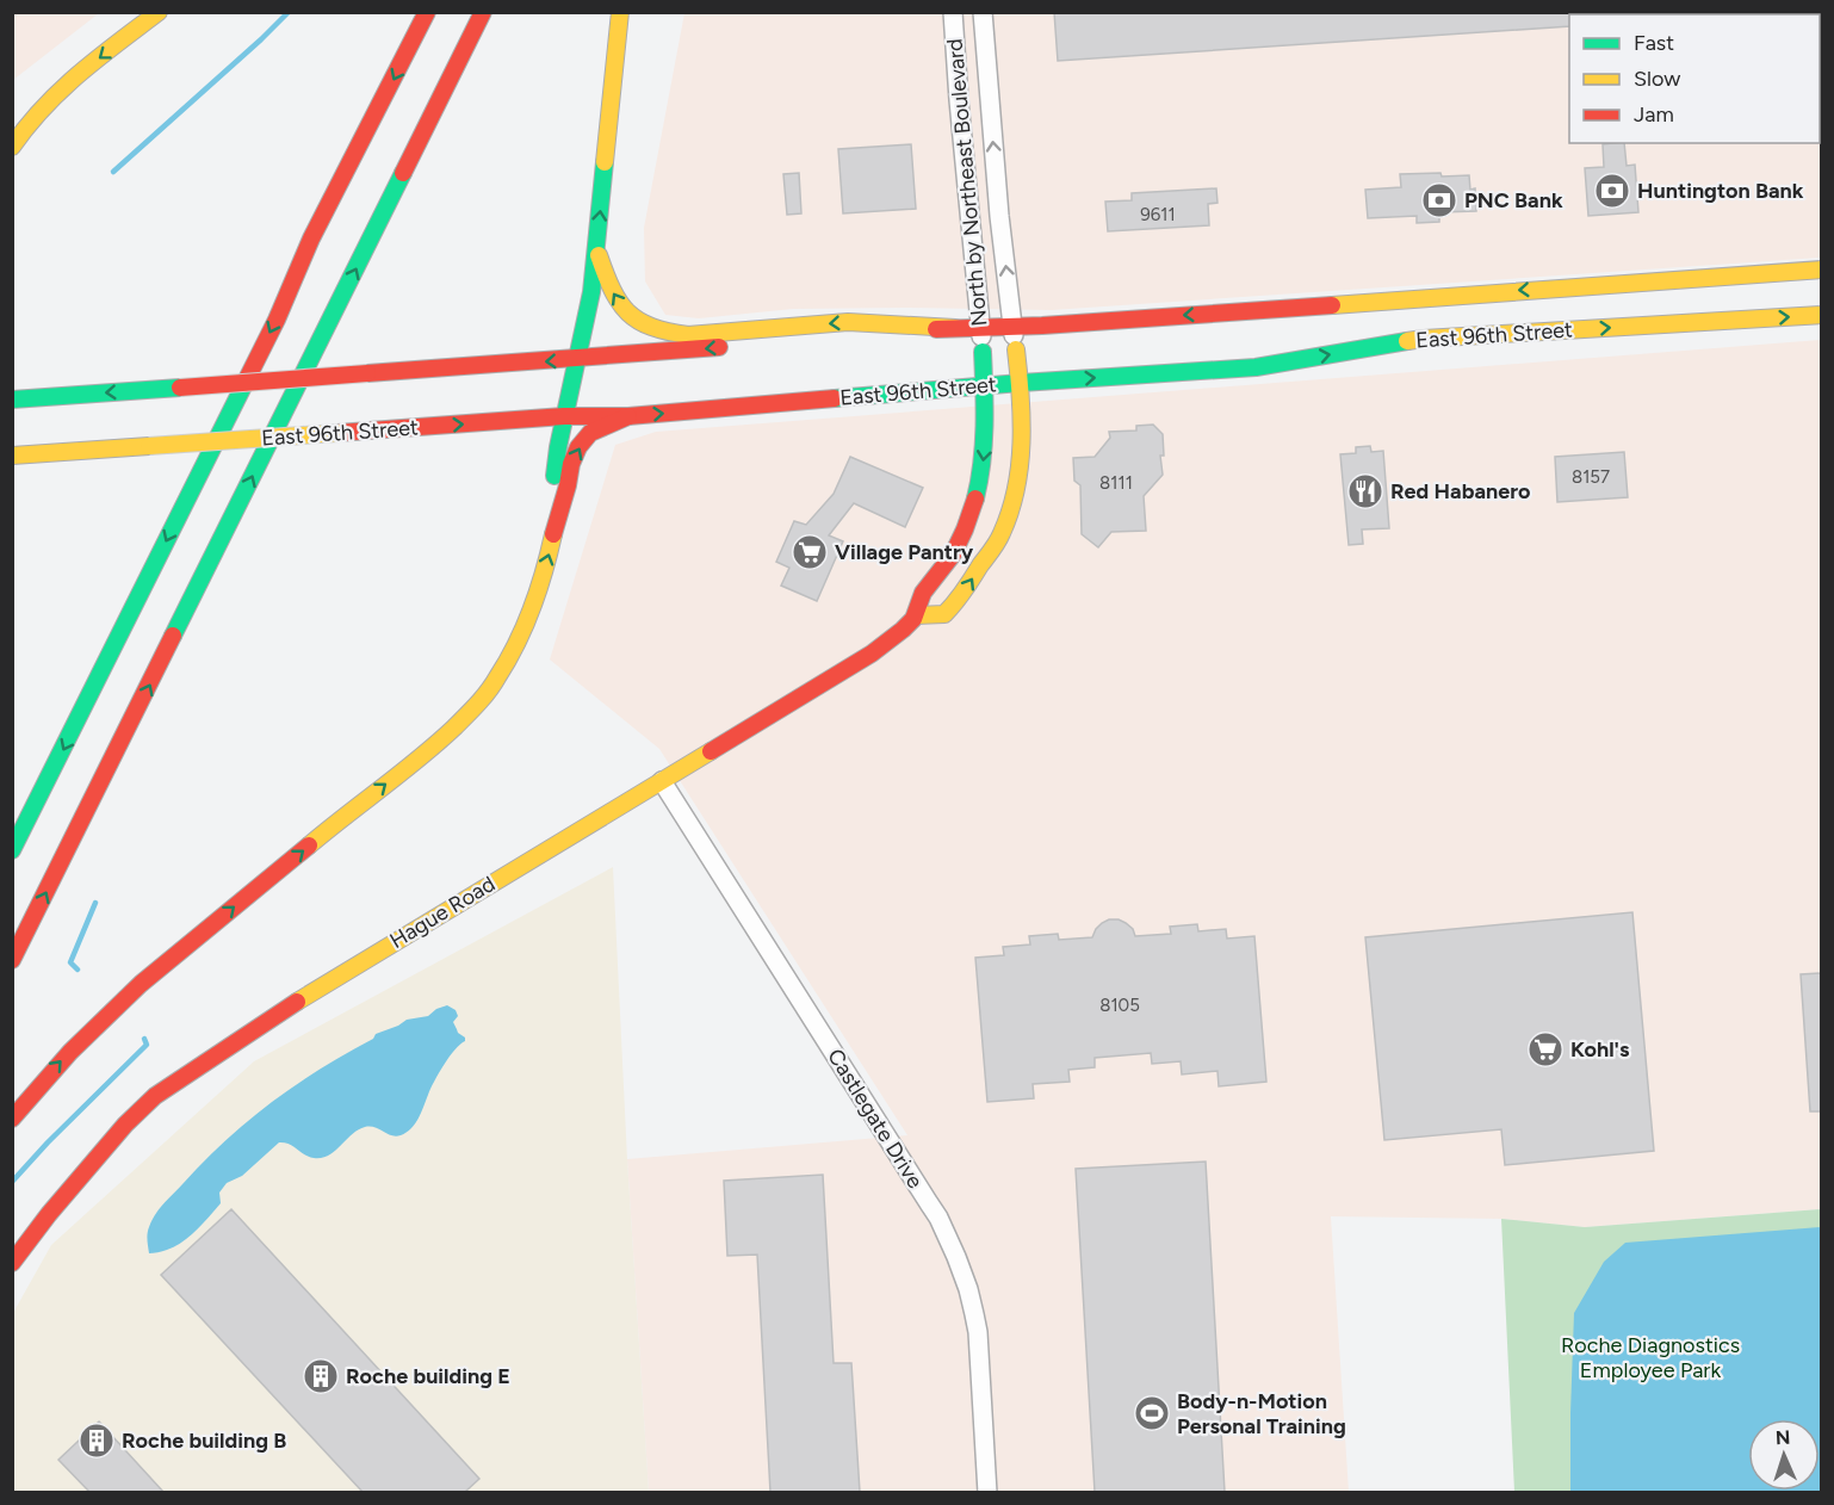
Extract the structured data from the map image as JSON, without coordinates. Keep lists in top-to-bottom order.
{
  "streets": {
    "main road": ["East 96th Street", "Hague Road"],
    "street": ["North by Northeast Boulevard", "Castlegate Drive"]
  },
  "crossings": [
    ["North by Northeast Boulevard", "East 96th Street"],
    ["North by Northeast Boulevard", "Hague Road"],
    ["East 96th Street", "Hague Road"],
    ["Hague Road", "Castlegate Drive"]
  ],
  "parks": ["Roche Diagnostics Employee Park"],
  "places": {
    "bank": ["Huntington Bank", "PNC Bank"],
    "restaurant": ["Red Habanero"],
    "supermarket": ["Village Pantry", "Kohl's"],
    "building": ["Roche building E", "Roche building B"],
    "sports": ["Body-n-Motion Personal Training"]
  },
  "house_numbers": [
    "9611",
    "8157",
    "8111",
    "8105"
  ],
  "legend": ["Fast", "Slow", "Jam"],
  "north": "top"
}
